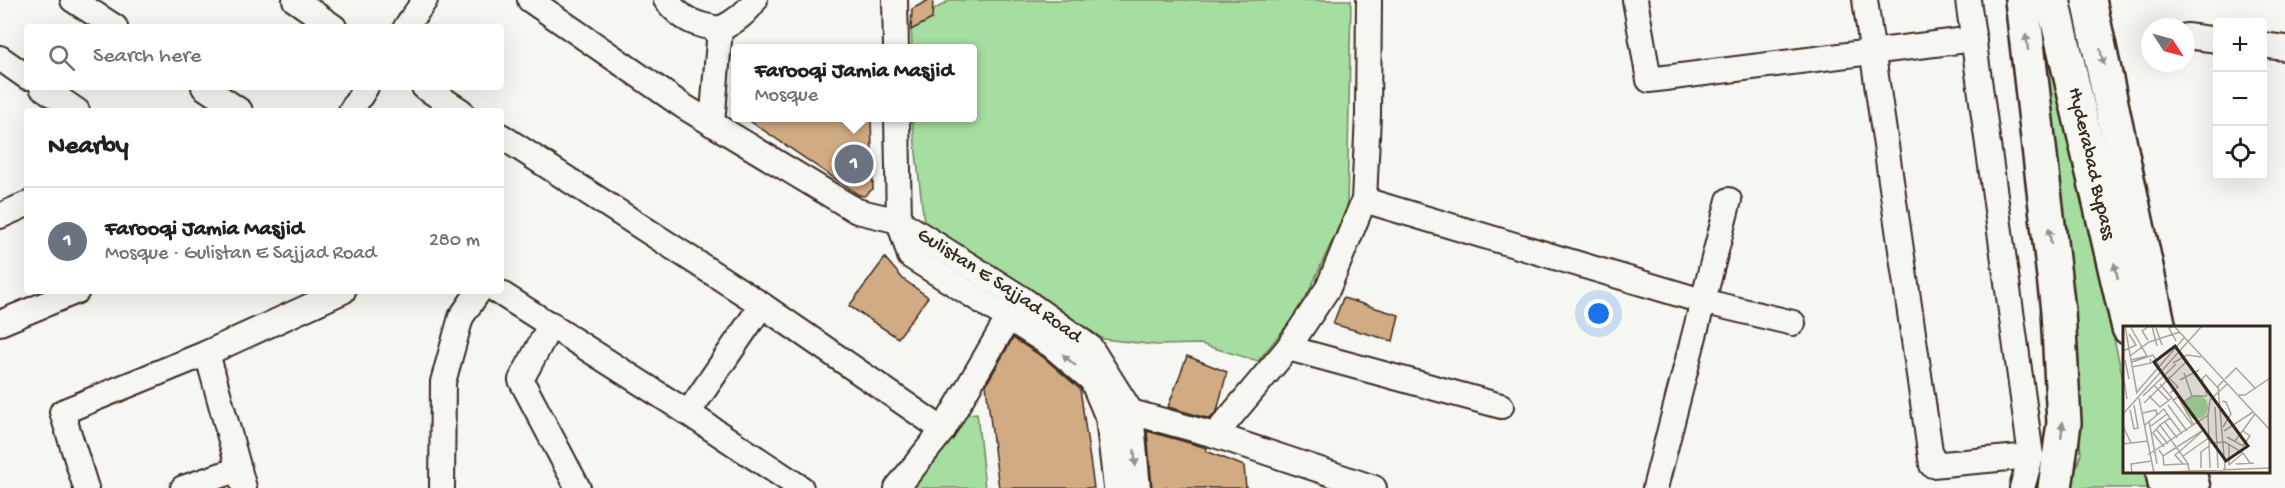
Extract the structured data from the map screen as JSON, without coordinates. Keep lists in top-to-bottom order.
{
  "streets": {
    "highway": ["Hyderabad Bypass"],
    "street": ["Gulistan E Sajjad Road"]
  },
  "north": "bottom right",
  "page": {
    "map_buttons": ["+", "−"],
    "search": "Search here",
    "popup": ["Farooqi Jamia Masjid", "Mosque"],
    "heading": "Nearby",
    "pins": "1",
    "list": [
      {
        "mark": "1",
        "name": "Farooqi Jamia Masjid",
        "note": "Mosque · Gulistan E Sajjad Road",
        "value": "280 m"
      }
    ]
  }
}
